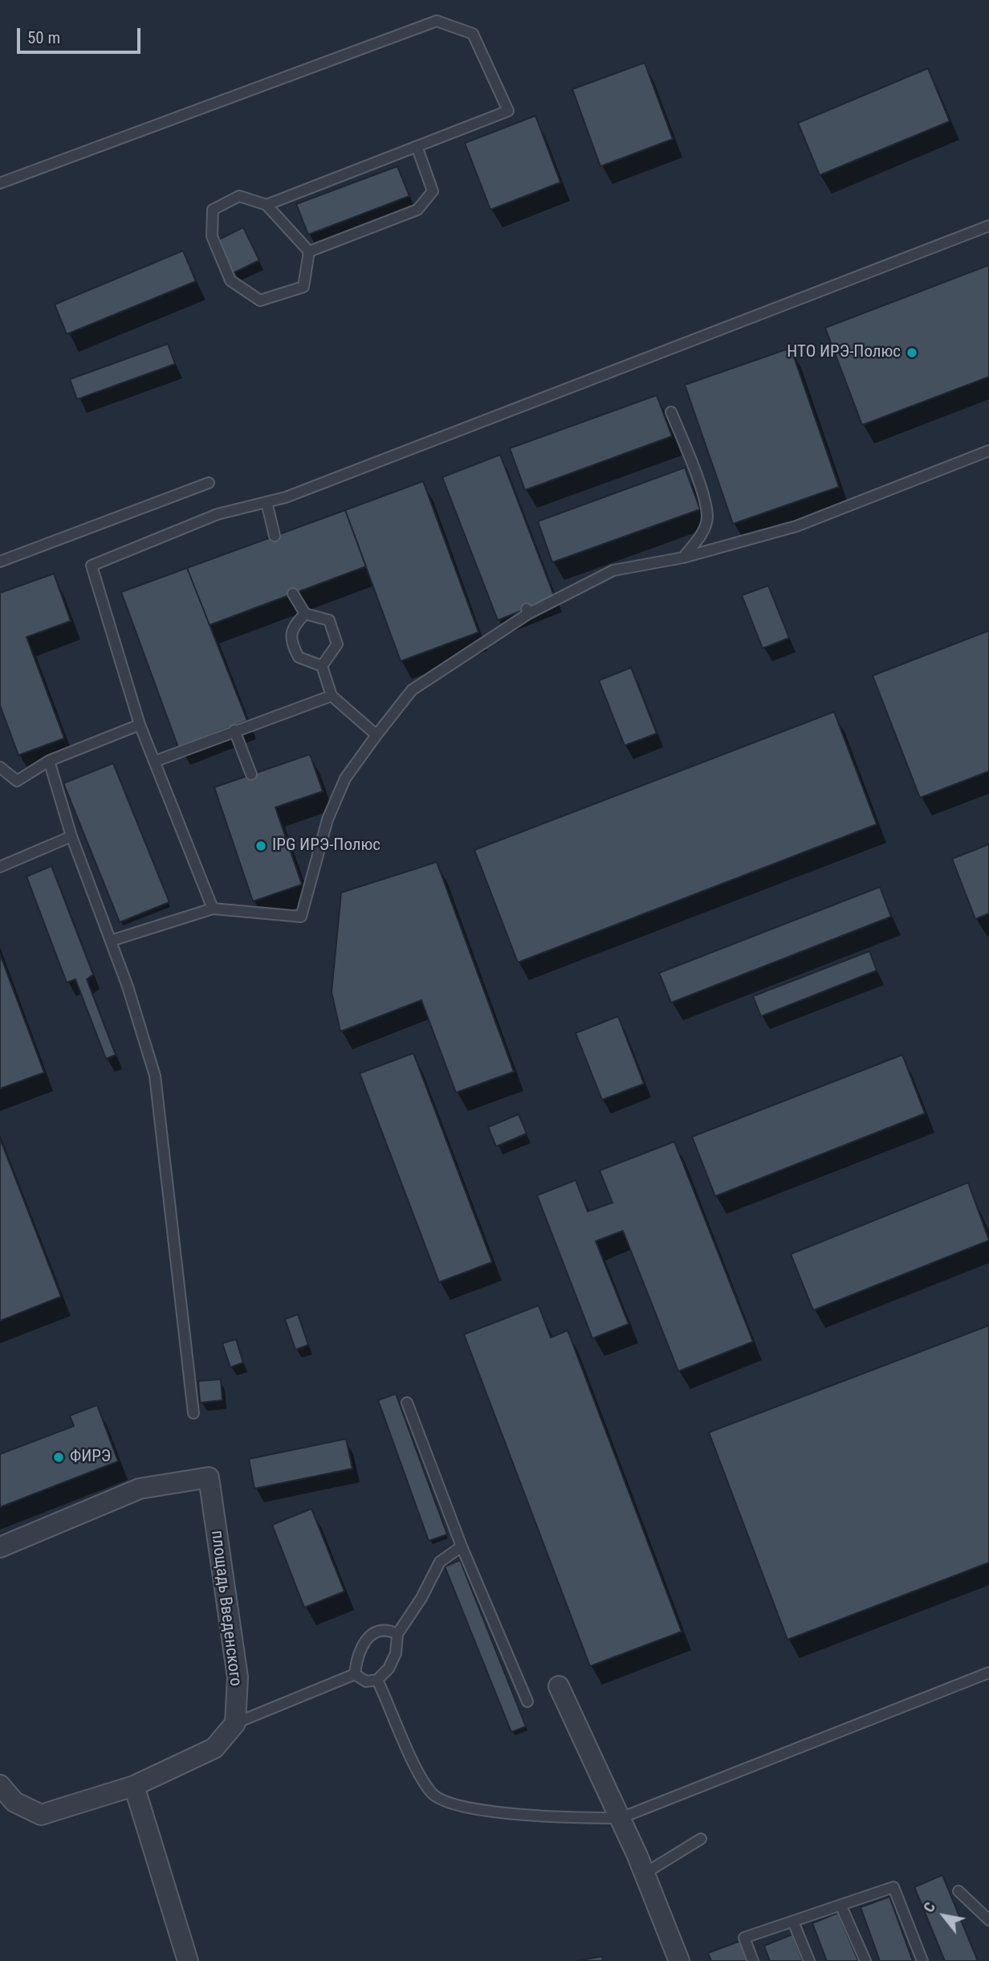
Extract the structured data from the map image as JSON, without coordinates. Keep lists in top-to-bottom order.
{
  "streets": {
    "street": ["площадь Введенского"]
  },
  "places": ["НТО ИРЭ-Полюс", "IPG ИРЭ-Полюс", "ФИРЭ"],
  "scale_bar": "50 m",
  "north": "top left"
}
